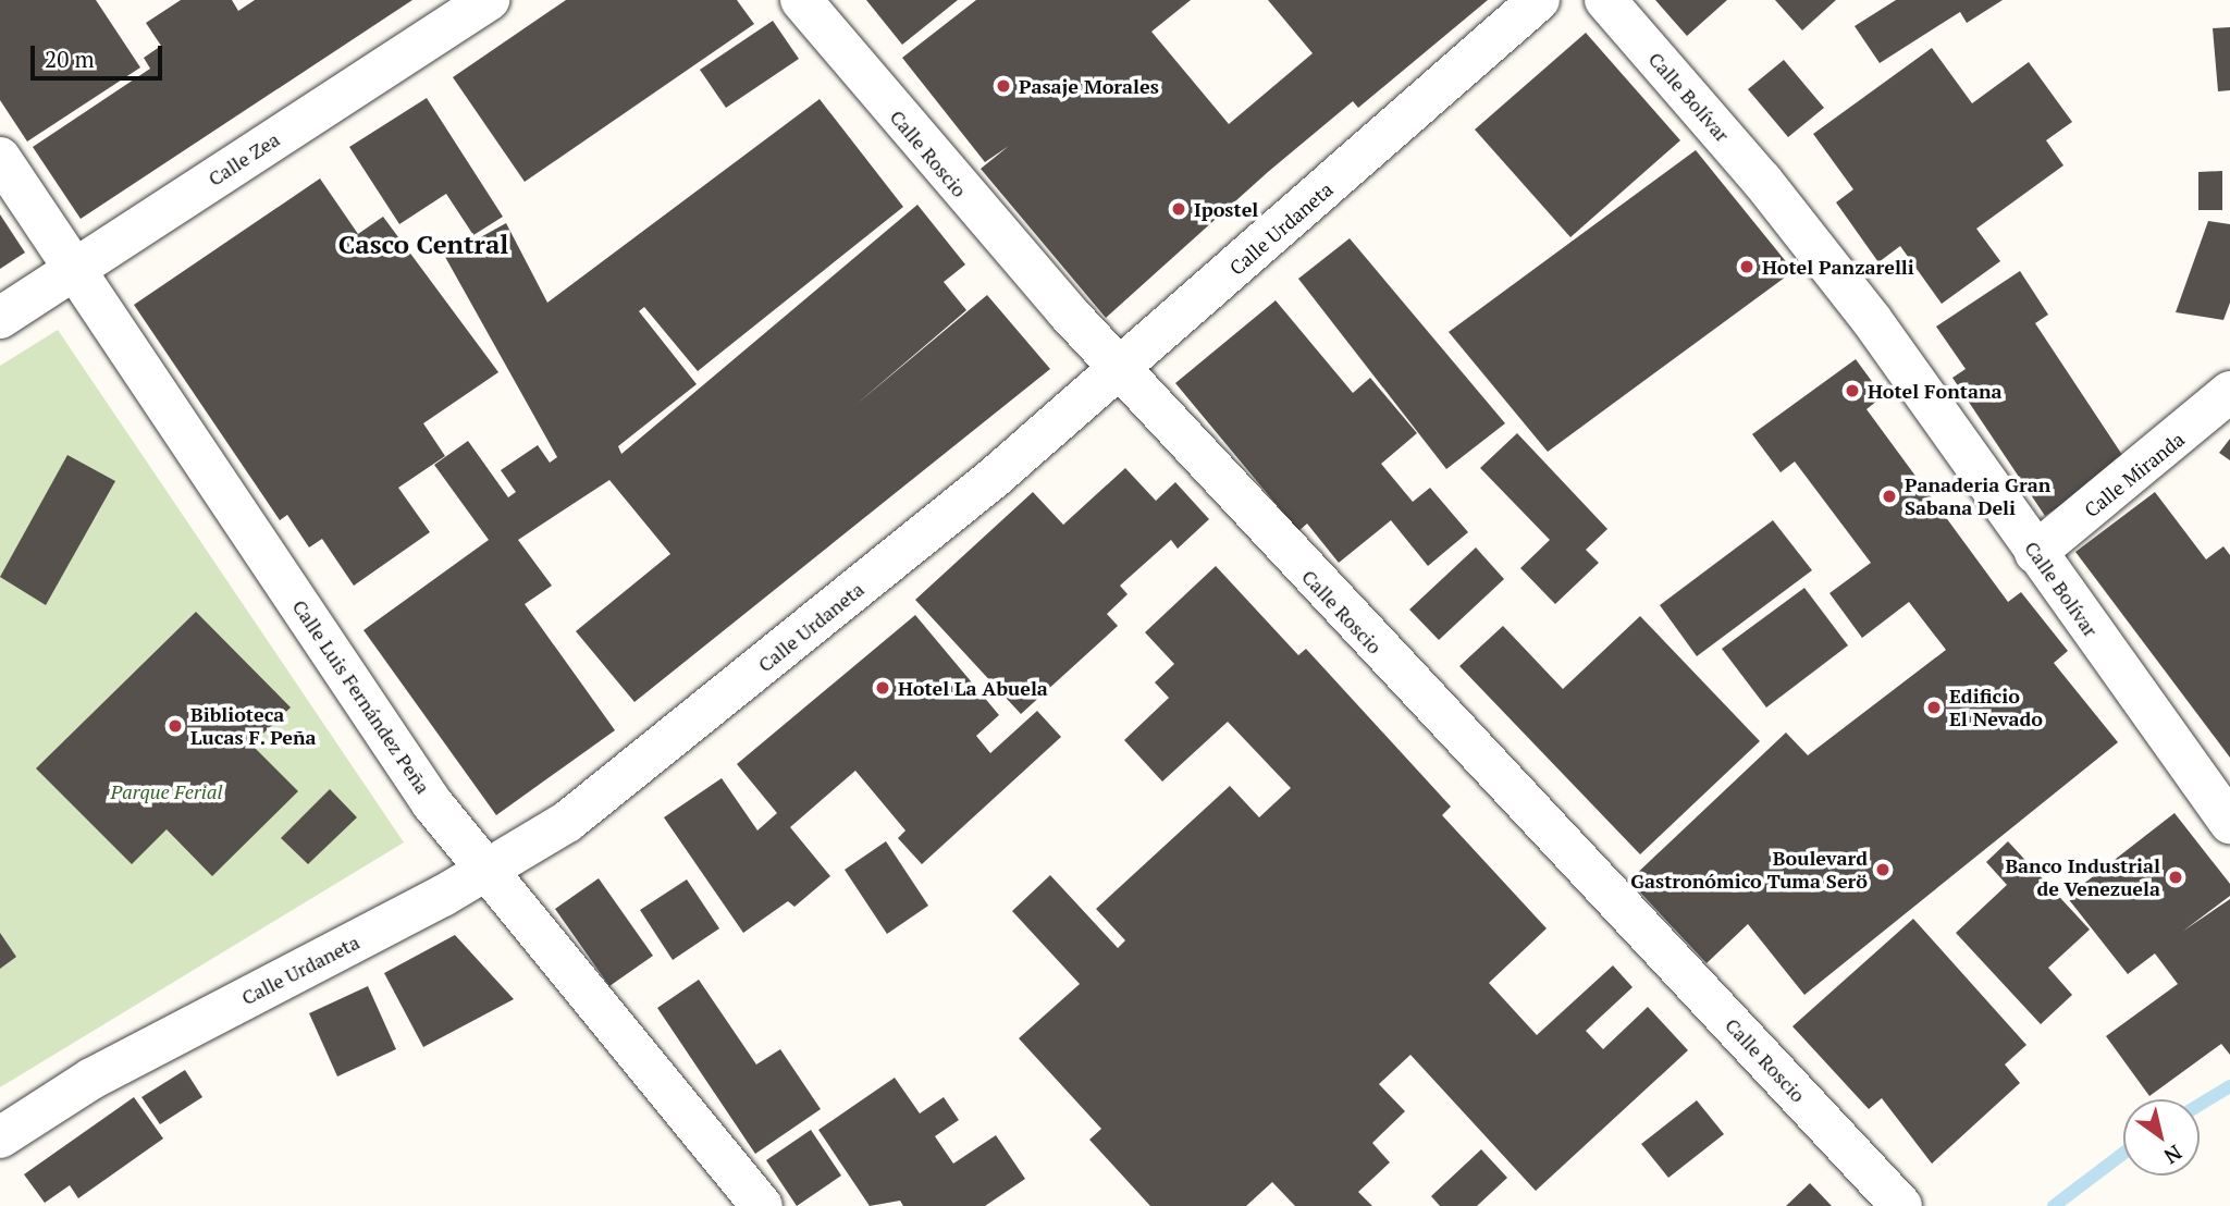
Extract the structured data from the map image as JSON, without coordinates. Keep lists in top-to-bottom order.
{
  "streets": {
    "street": [
      "Calle Bolívar",
      "Calle Roscio",
      "Calle Zea",
      "Calle Urdaneta",
      "Calle Miranda",
      "Calle Luis Fernández Peña"
    ]
  },
  "crossings": [
    ["Calle Bolívar", "Calle Miranda"],
    ["Calle Roscio", "Calle Urdaneta"],
    ["Calle Zea", "Calle Luis Fernández Peña"],
    ["Calle Urdaneta", "Calle Luis Fernández Peña"]
  ],
  "districts": ["Casco Central"],
  "parks": ["Parque Ferial"],
  "places": [
    "Pasaje Morales",
    "Ipostel",
    "Hotel Panzarelli",
    "Hotel Fontana",
    "Panaderia Gran Sabana Deli",
    "Hotel La Abuela",
    "Edificio El Nevado",
    "Biblioteca Lucas F. Peña",
    "Boulevard Gastronómico Tuma Serö",
    "Banco Industrial de Venezuela"
  ],
  "scale_bar": "20 m",
  "north": "bottom right"
}
